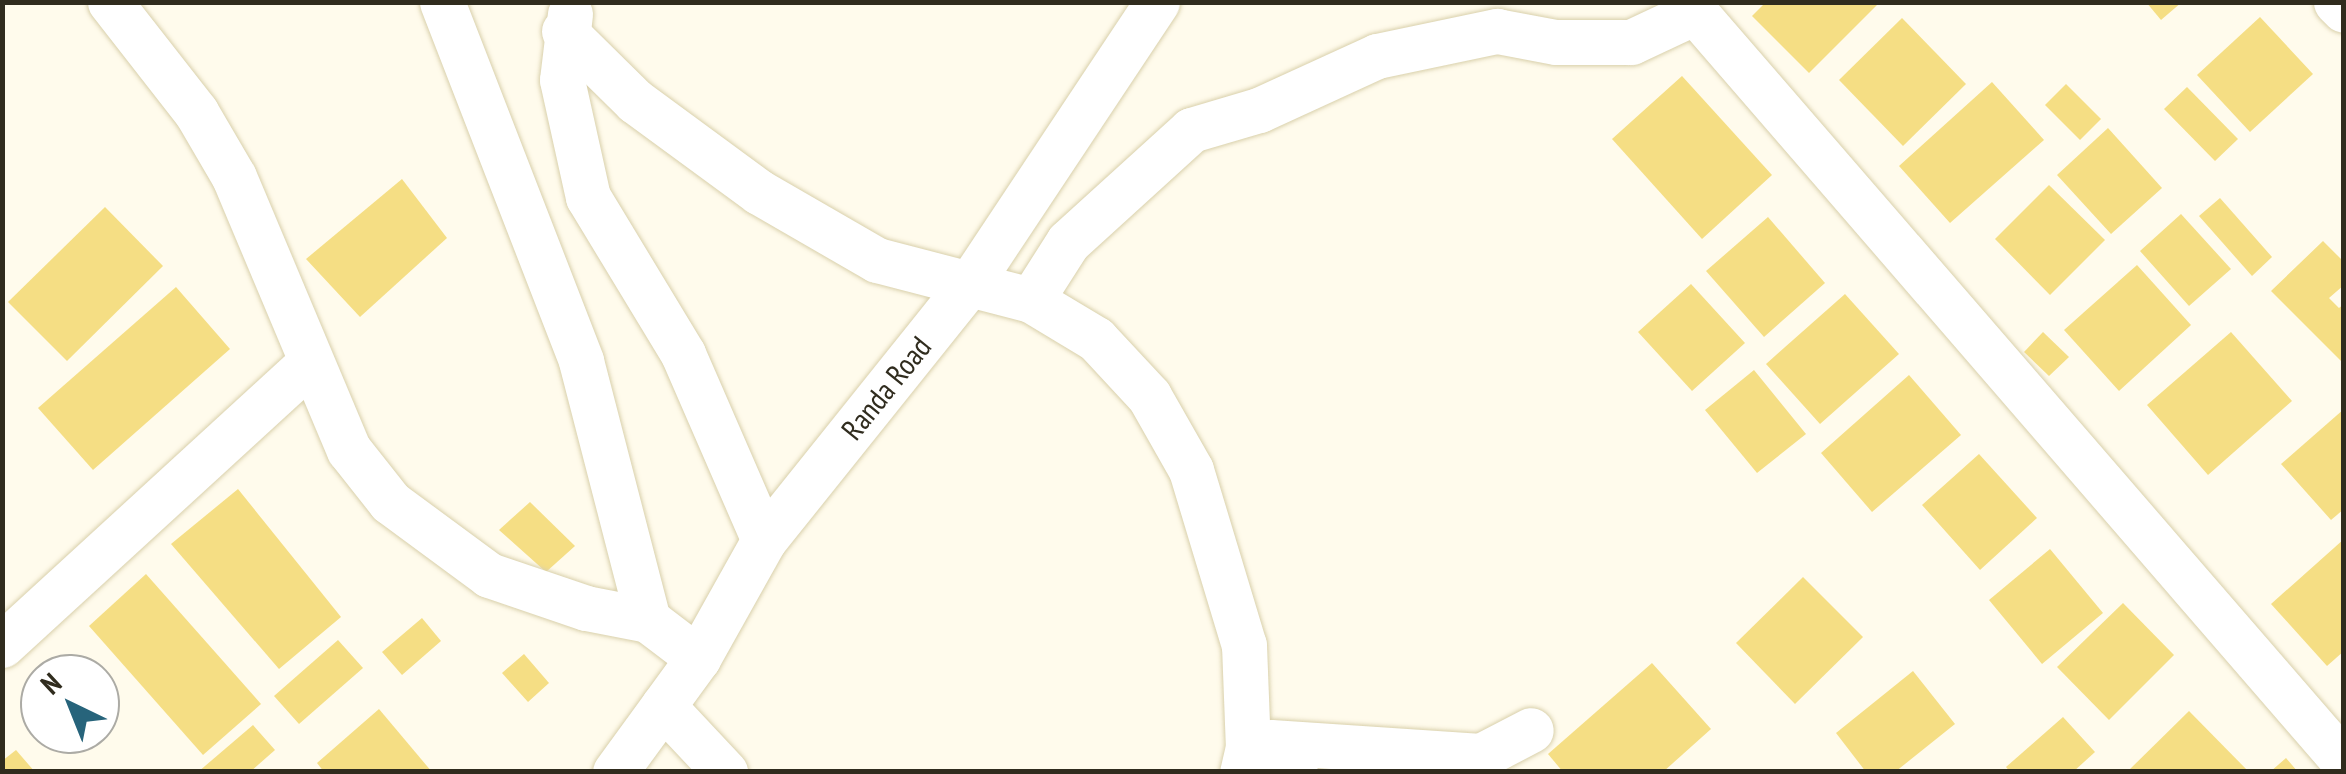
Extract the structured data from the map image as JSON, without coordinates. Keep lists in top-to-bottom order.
{
  "streets": {
    "street": ["Randa Road"]
  },
  "north": "top left"
}
